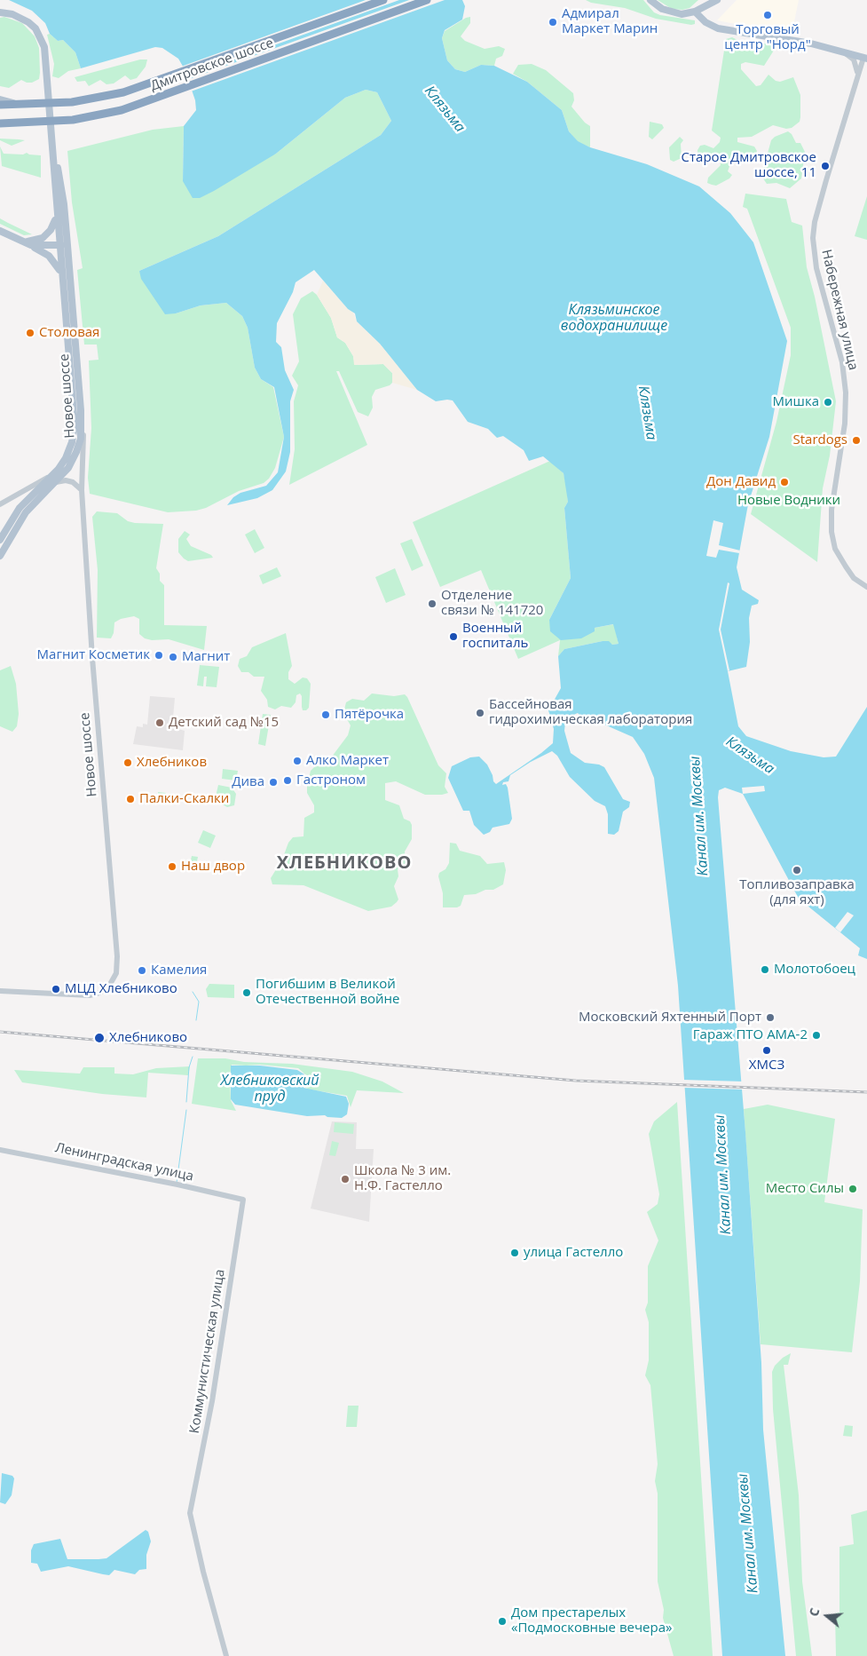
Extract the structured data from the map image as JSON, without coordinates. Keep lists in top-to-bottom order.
{
  "streets": {
    "highway": ["Дмитровское шоссе"],
    "main road": ["Новое шоссе"],
    "street": ["Набережная улица", "Ленинградская улица", "Коммунистическая улица"]
  },
  "crossings": [
    ["Ленинградская улица", "Коммунистическая улица"]
  ],
  "districts": ["ХЛЕБНИКОВО"],
  "water": [
    "Клязьма",
    "Клязьминское водохранилище",
    "Канал им. Москвы",
    "Хлебниковский пруд"
  ],
  "parks": ["Новые Водники"],
  "places": [
    "Торговый центр \"Норд\"",
    "Адмирал Маркет Марин",
    "Старое Дмитровское шоссе, 11",
    "Столовая",
    "Мишка",
    "Stardogs",
    "Дон Давид",
    "Отделение связи № 141720",
    "Военный госпиталь",
    "Магнит Косметик",
    "Магнит",
    "Бассейновая гидрохимическая лаборатория",
    "Пятёрочка",
    "Детский сад №15",
    "Алко Маркет",
    "Хлебников",
    "Гастроном",
    "Дива",
    "Палки-Скалки",
    "Наш двор",
    "Топливозаправка (для яхт)",
    "Молотобоец",
    "Камелия",
    "МЦД Хлебниково",
    "Погибшим в Великой Отечественной войне",
    "Московский Яхтенный Порт",
    "Гараж ПТО АМА-2",
    "Хлебниково",
    "ХМСЗ",
    "Школа № 3 им. Н.Ф. Гастелло",
    "Место Силы",
    "улица Гастелло",
    "Дом престарелых «Подмосковные вечера»"
  ],
  "north": "left"
}
